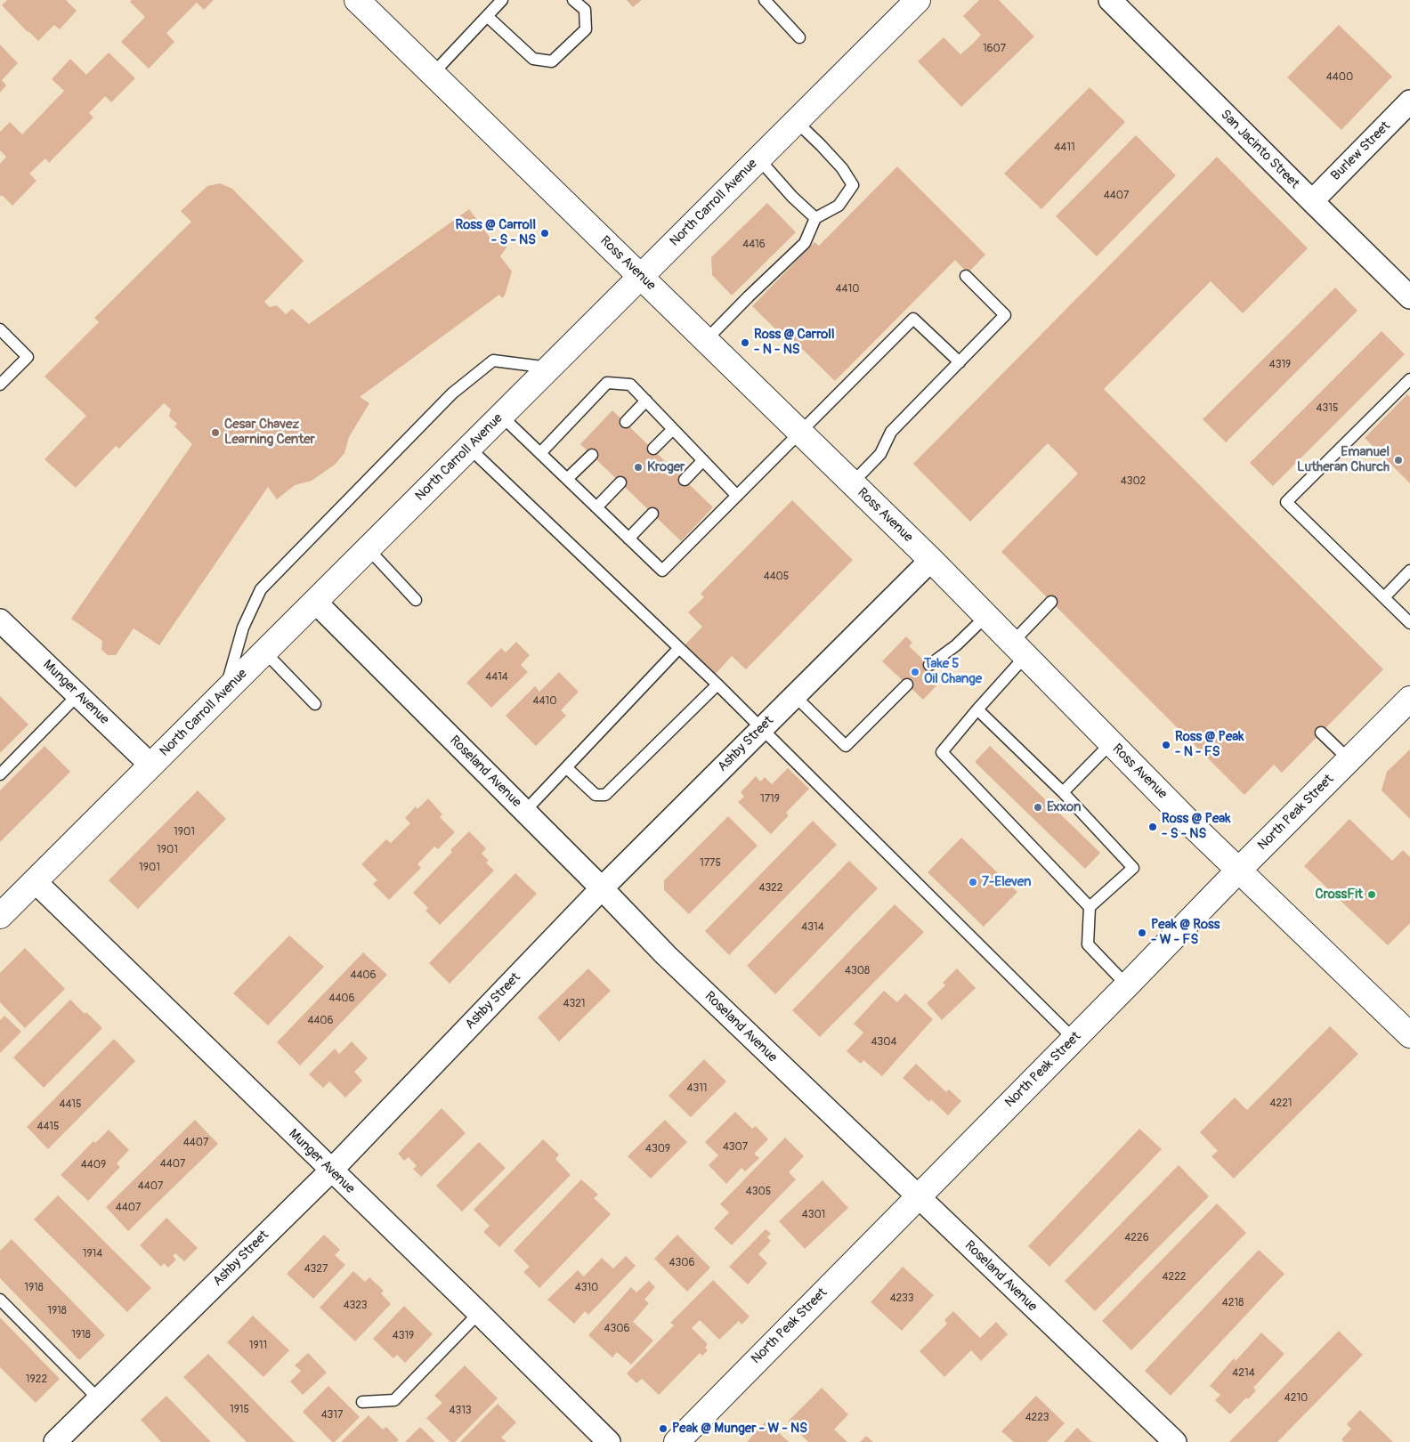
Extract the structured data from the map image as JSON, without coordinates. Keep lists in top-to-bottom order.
{
  "streets": {
    "main road": ["North Carroll Avenue", "Ross Avenue", "North Peak Street"],
    "street": [
      "San Jacinto Street",
      "Burlew Street",
      "Munger Avenue",
      "Ashby Street",
      "Roseland Avenue"
    ]
  },
  "crossings": [
    ["San Jacinto Street", "Burlew Street"],
    ["North Carroll Avenue", "Ross Avenue"],
    ["North Carroll Avenue", "Munger Avenue"],
    ["North Carroll Avenue", "Roseland Avenue"],
    ["Ross Avenue", "Ashby Street"],
    ["Ross Avenue", "North Peak Street"],
    ["Munger Avenue", "Ashby Street"],
    ["Ashby Street", "Roseland Avenue"],
    ["Roseland Avenue", "North Peak Street"]
  ],
  "places": [
    "Ross @ Carroll - S - NS",
    "Ross @ Carroll - N - NS",
    "Cesar Chavez Learning Center",
    "Emanuel Lutheran Church",
    "Kroger",
    "Take 5 Oil Change",
    "Ross @ Peak - N - FS",
    "Exxon",
    "Ross @ Peak - S - NS",
    "7-Eleven",
    "CrossFit",
    "Peak @ Ross - W - FS",
    "Peak @ Munger - W - NS"
  ],
  "house_numbers": [
    "1607",
    "4400",
    "4411",
    "4407",
    "4416",
    "4410",
    "4319",
    "4315",
    "4302",
    "4405",
    "4414",
    "4410",
    "1719",
    "1901",
    "1901",
    "1775",
    "1901",
    "4322",
    "4314",
    "4308",
    "4406",
    "4406",
    "4321",
    "4406",
    "4304",
    "4311",
    "4221",
    "4415",
    "4415",
    "4407",
    "4307",
    "4309",
    "4407",
    "4409",
    "4407",
    "4305",
    "4407",
    "4301",
    "4226",
    "1914",
    "4306",
    "4327",
    "4222",
    "1918",
    "4310",
    "4233",
    "4218",
    "4323",
    "1918",
    "4306",
    "1918",
    "4319",
    "1911",
    "4214",
    "1922",
    "4210",
    "1915",
    "4313",
    "4317",
    "4223"
  ]
}
